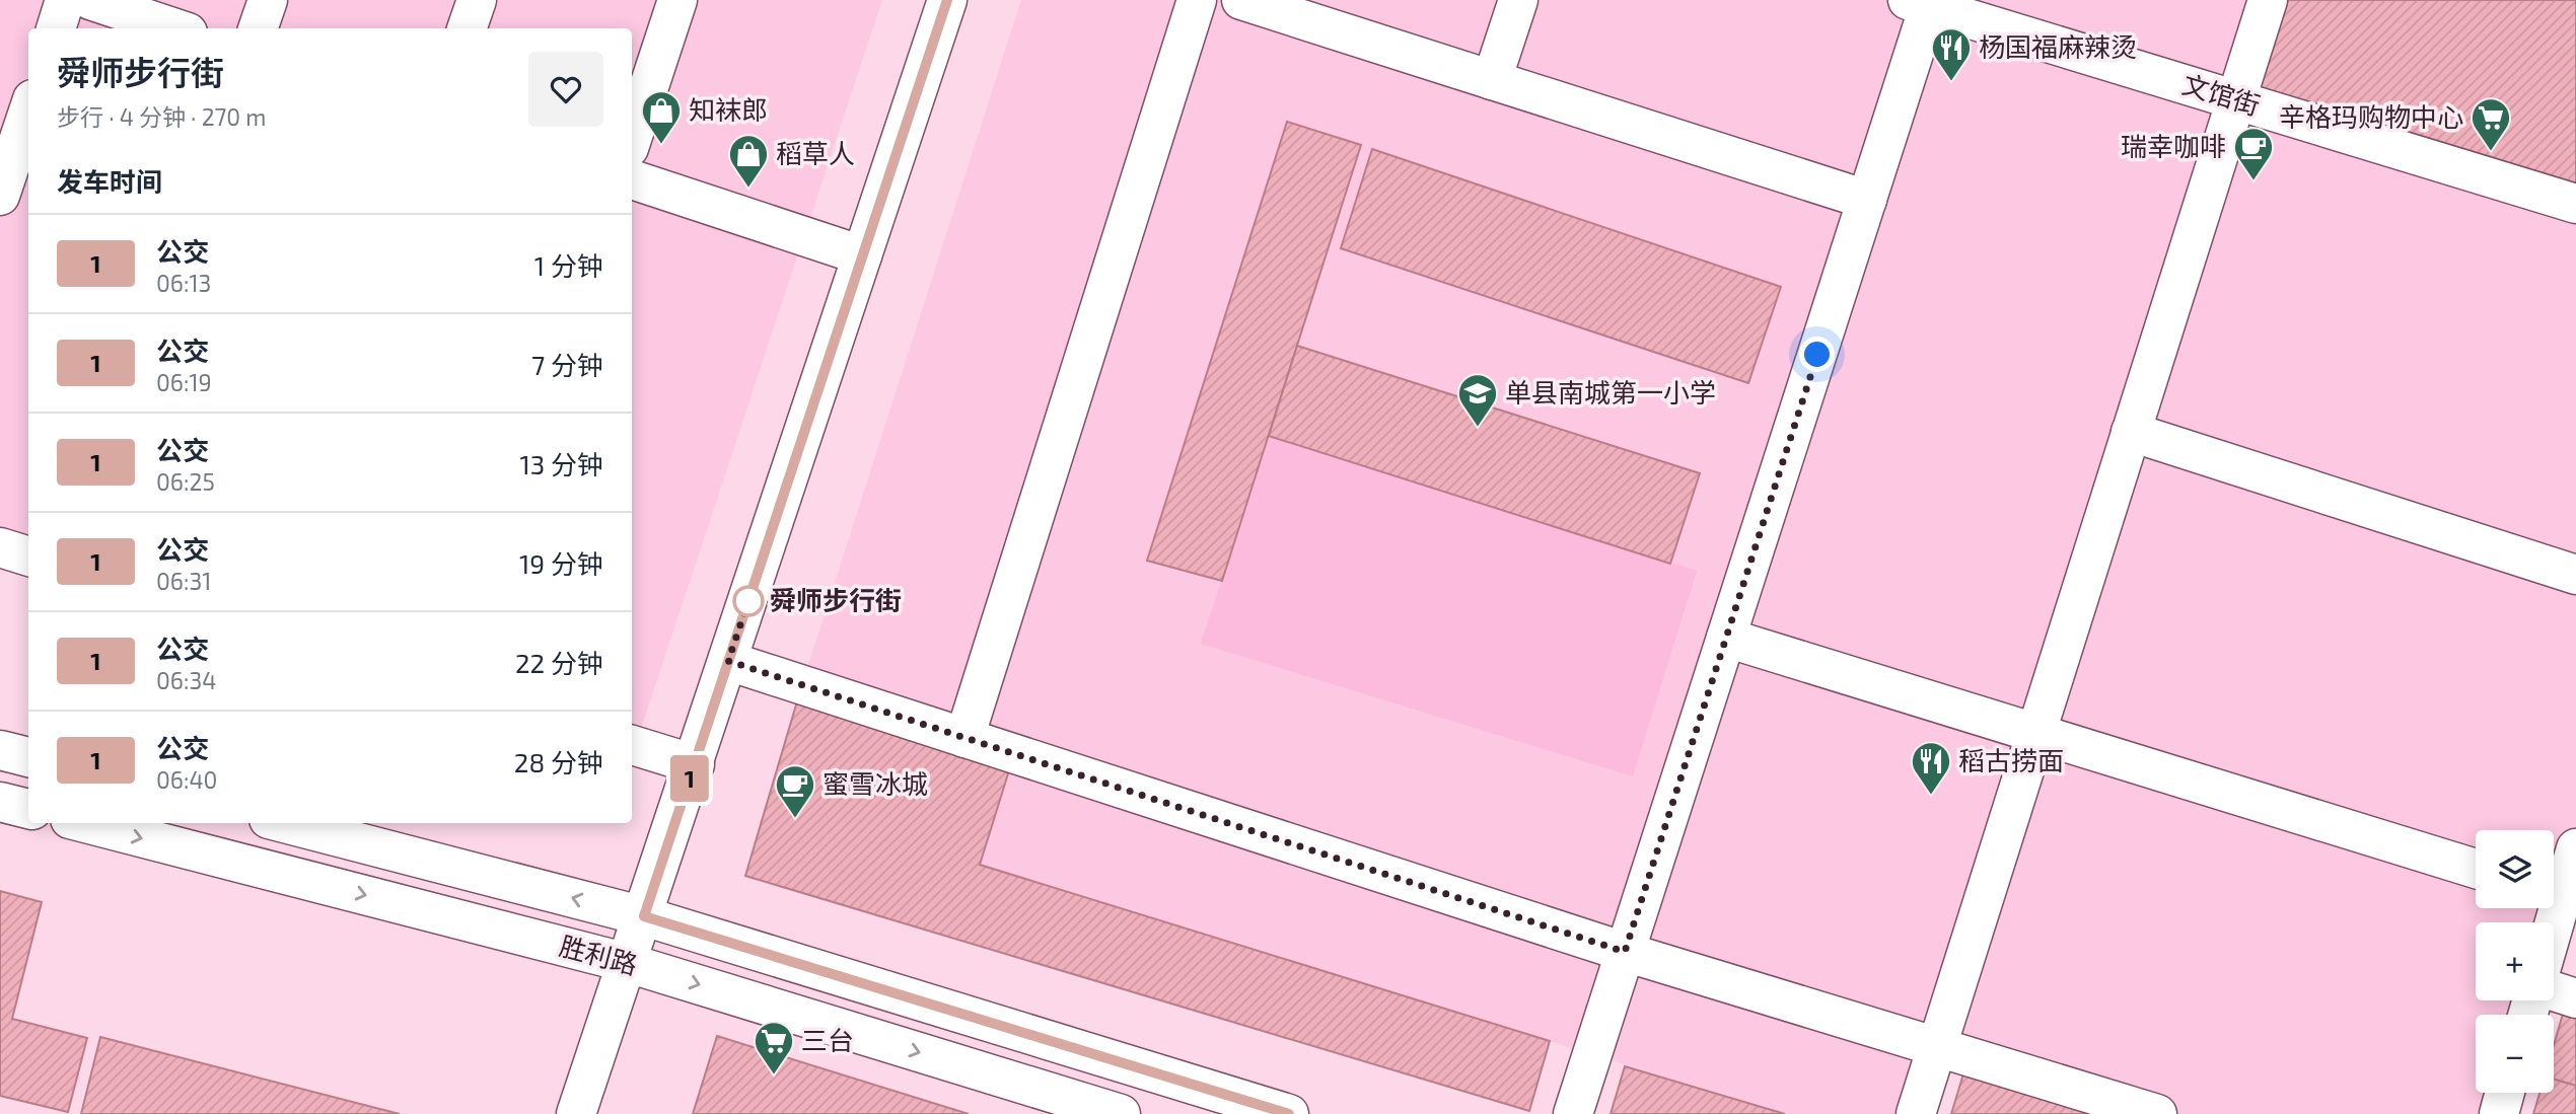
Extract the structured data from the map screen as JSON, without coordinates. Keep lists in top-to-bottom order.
{
  "streets": {
    "street": ["文馆街", "胜利路"]
  },
  "places": {
    "restaurant": ["杨国福麻辣烫", "稻古捞面"],
    "shop": ["知袜郎", "稻草人"],
    "supermarket": ["辛格玛购物中心", "三台"],
    "cafe": ["瑞幸咖啡", "蜜雪冰城"],
    "school or university": ["单县南城第一小学"],
    "other": ["舜师步行街"]
  },
  "lines": ["bus line 1"],
  "page": {
    "on_map": "1",
    "heading": [
      ["舜师步行街", "步行 · 4 分钟 · 270 m"],
      "发车时间"
    ],
    "list": [
      {
        "mark": "1",
        "name": "公交",
        "note": "06:13",
        "value": "1 分钟"
      },
      {
        "mark": "1",
        "name": "公交",
        "note": "06:19",
        "value": "7 分钟"
      },
      {
        "mark": "1",
        "name": "公交",
        "note": "06:25",
        "value": "13 分钟"
      },
      {
        "mark": "1",
        "name": "公交",
        "note": "06:31",
        "value": "19 分钟"
      },
      {
        "mark": "1",
        "name": "公交",
        "note": "06:34",
        "value": "22 分钟"
      },
      {
        "mark": "1",
        "name": "公交",
        "note": "06:40",
        "value": "28 分钟"
      }
    ],
    "map_buttons": ["+", "−"]
  }
}
